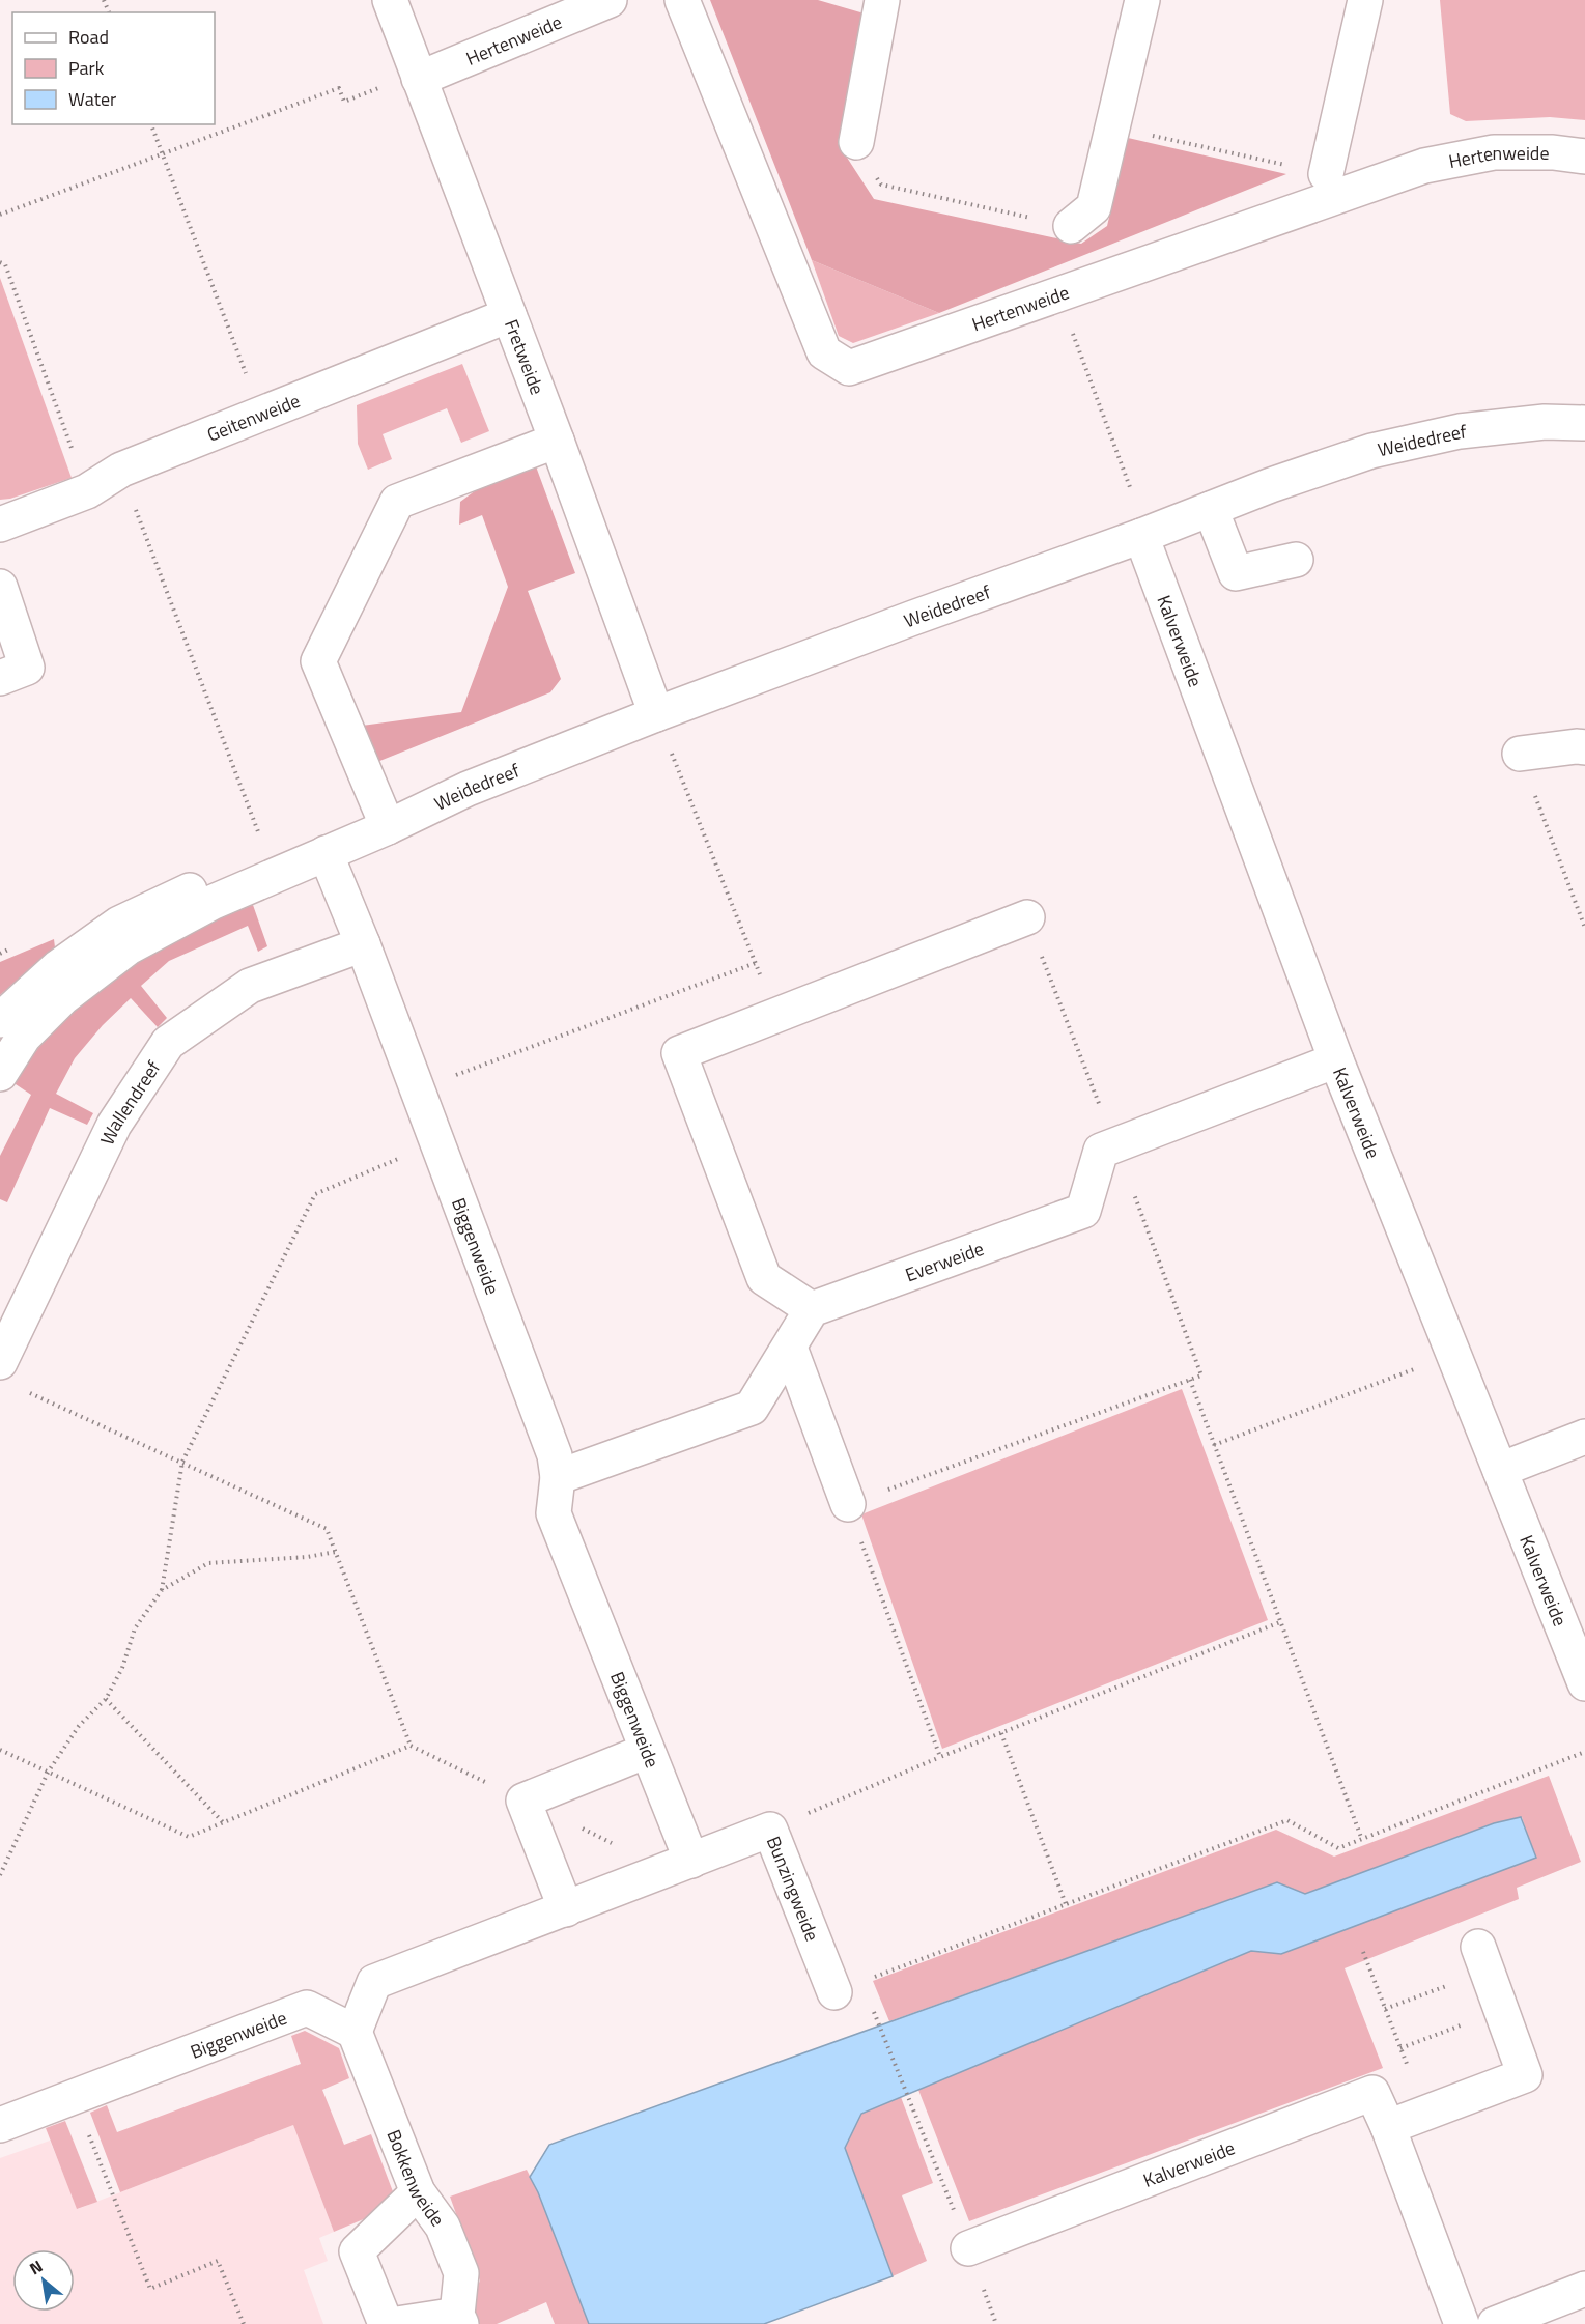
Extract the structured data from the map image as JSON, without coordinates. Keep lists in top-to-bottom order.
{
  "streets": {
    "street": [
      "Hertenweide",
      "Fretweide",
      "Geitenweide",
      "Weidedreef",
      "Kalverweide",
      "Wallendreef",
      "Biggenweide",
      "Everweide",
      "Bunzingweide",
      "Bokkenweide"
    ]
  },
  "crossings": [
    ["Hertenweide", "Fretweide"],
    ["Fretweide", "Geitenweide"],
    ["Fretweide", "Weidedreef"],
    ["Weidedreef", "Kalverweide"],
    ["Weidedreef", "Biggenweide"],
    ["Kalverweide", "Everweide"],
    ["Wallendreef", "Biggenweide"],
    ["Biggenweide", "Bunzingweide"],
    ["Biggenweide", "Bokkenweide"]
  ],
  "legend": ["Road", "Park", "Water"],
  "north": "top left"
}
